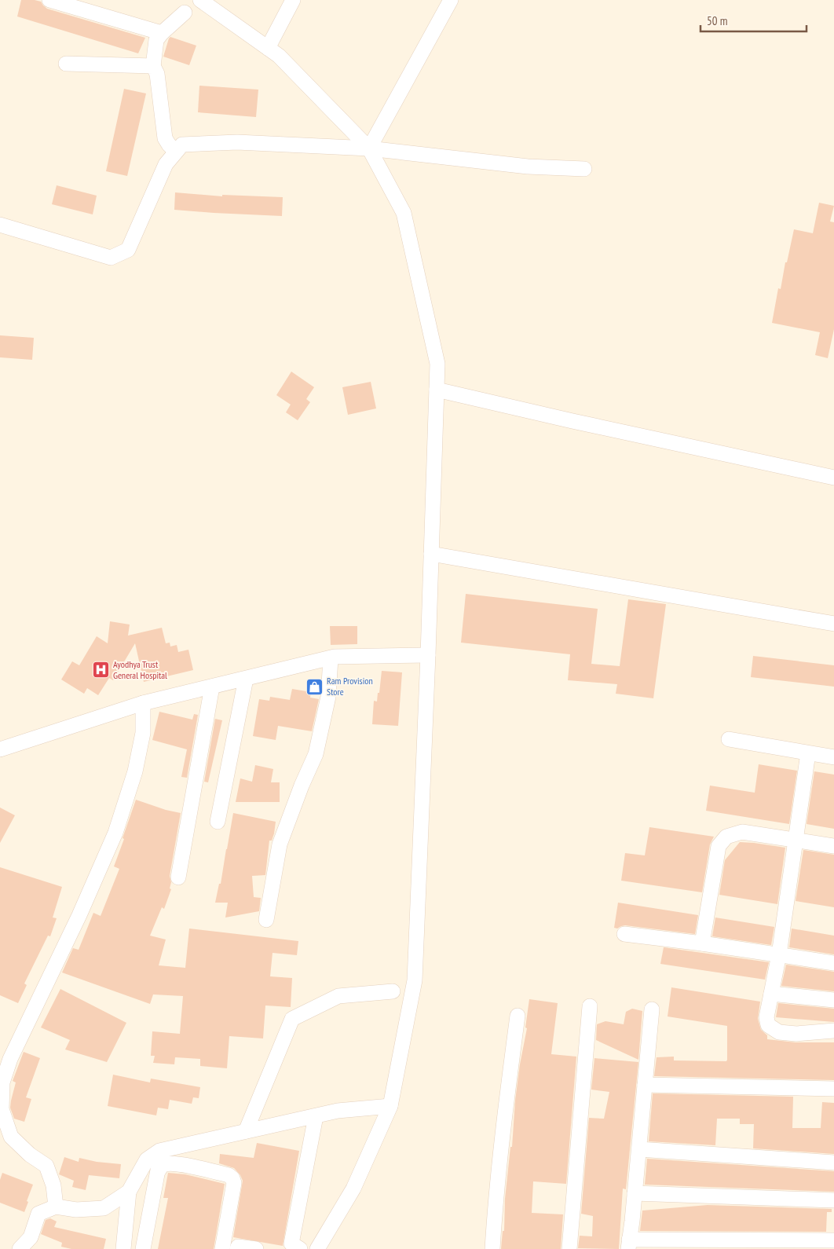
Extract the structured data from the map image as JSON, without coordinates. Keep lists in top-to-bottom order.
{
  "places": {
    "hospital": ["Ayodhya Trust General Hospital"],
    "shop": ["Ram Provision Store"]
  },
  "scale_bar": "50 m"
}
